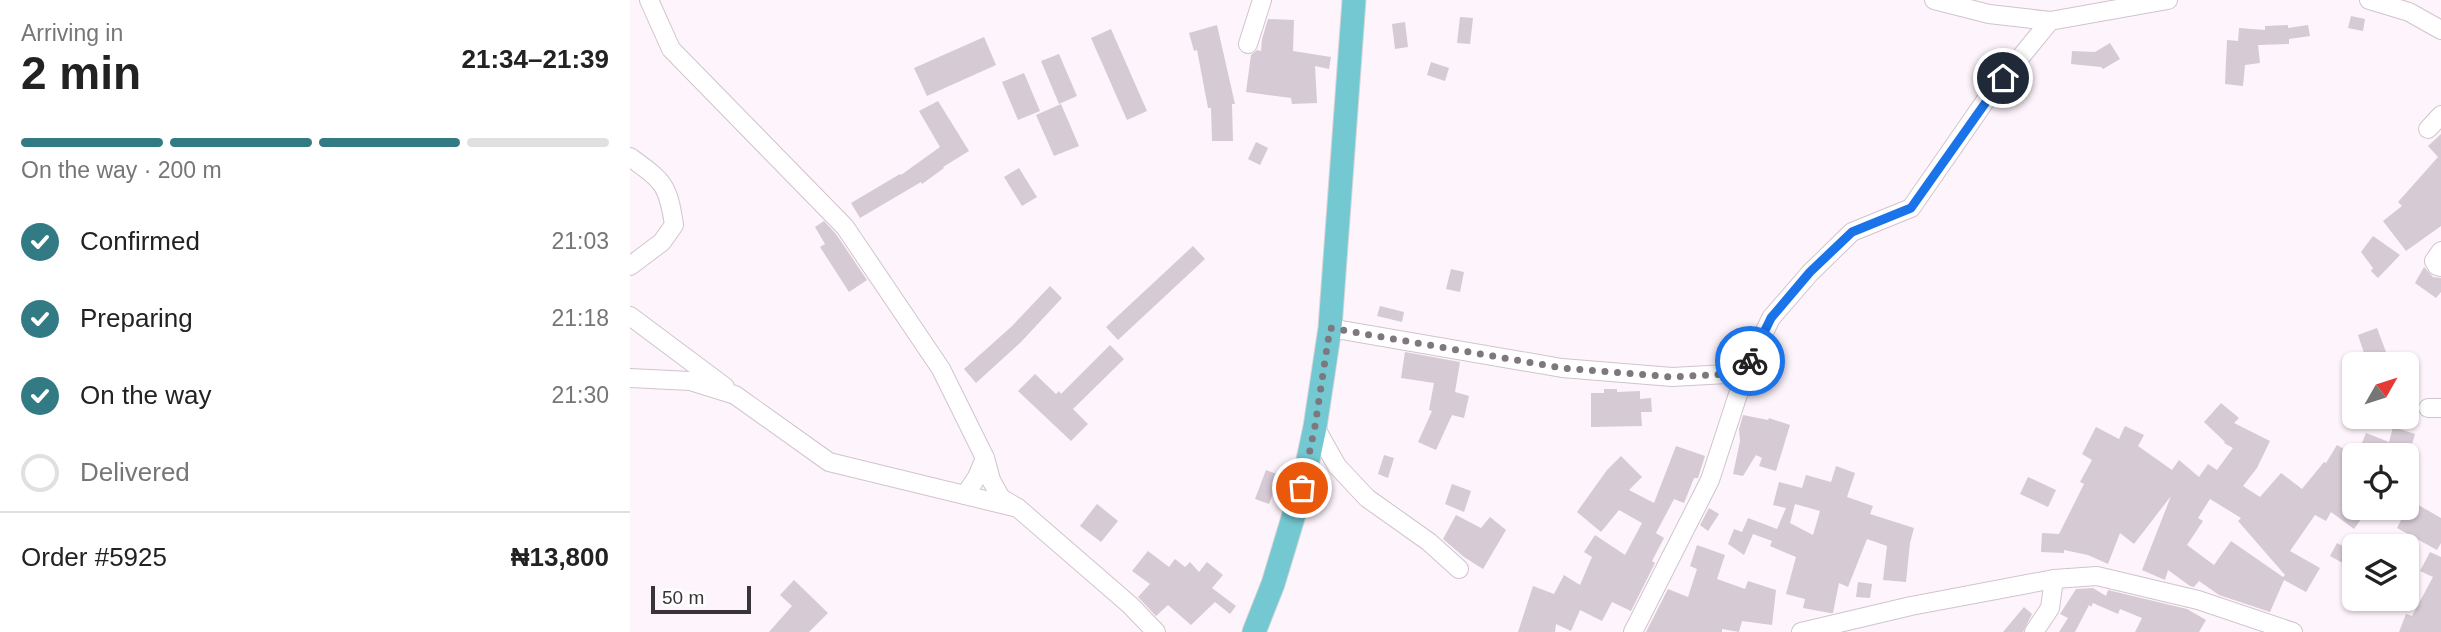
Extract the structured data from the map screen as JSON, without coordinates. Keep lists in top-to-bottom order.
{
  "scale_bar": "50 m",
  "north": "top right",
  "page": {
    "heading": ["2 min", "Arriving in", "21:34–21:39"],
    "panel": ["Order #5925", "₦13,800"],
    "bar": "On the way · 200 m",
    "list": [
      ["Confirmed", "21:03"],
      ["Preparing", "21:18"],
      ["On the way", "21:30"],
      "Delivered"
    ],
    "scale": "50 m"
  }
}
